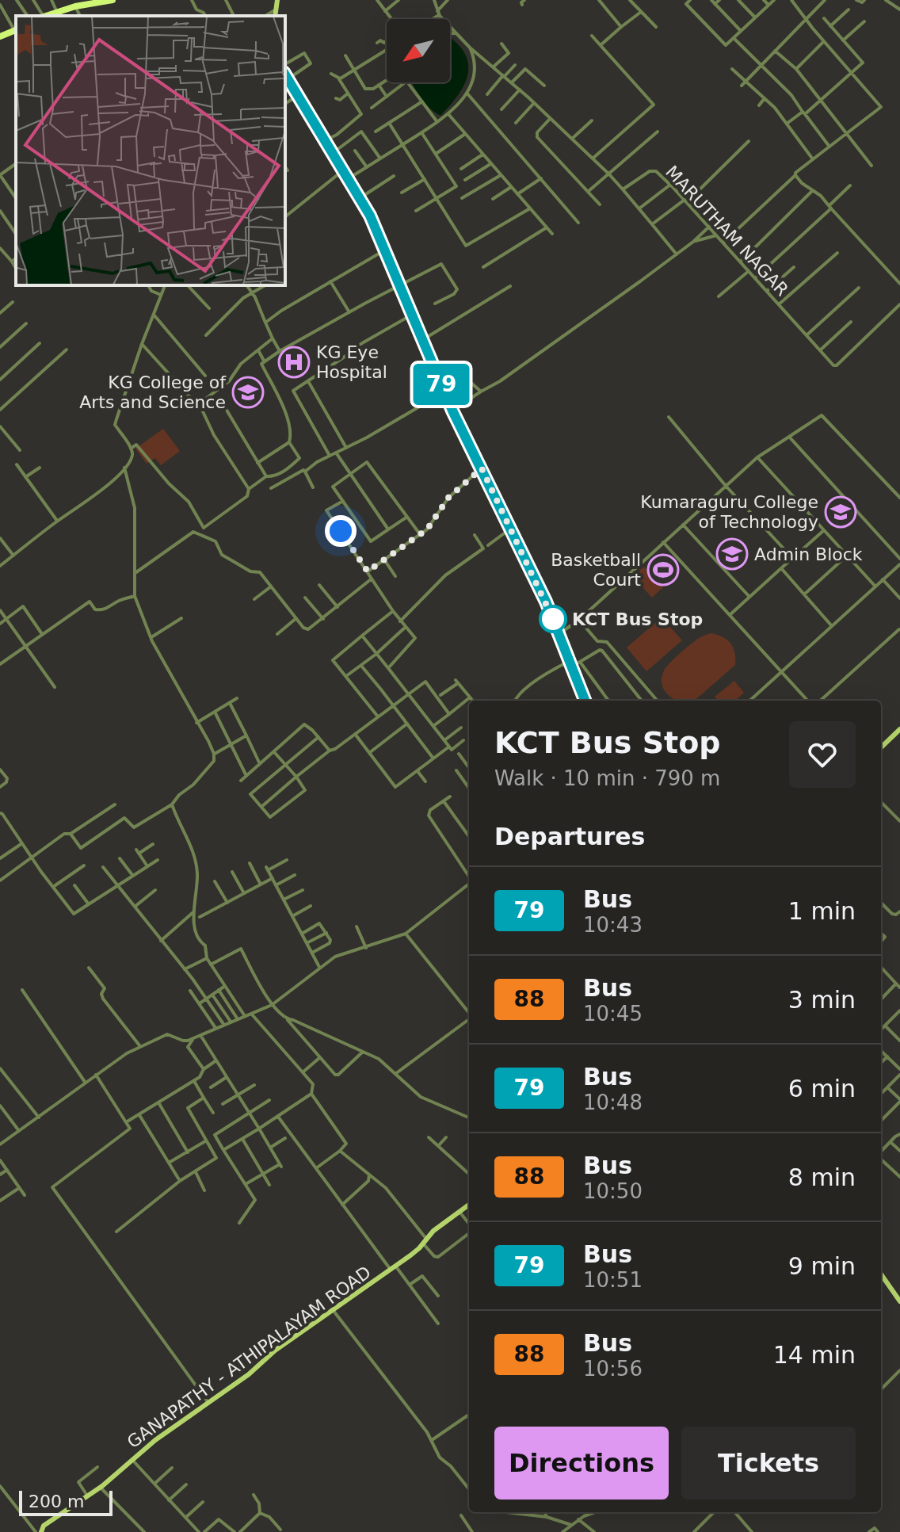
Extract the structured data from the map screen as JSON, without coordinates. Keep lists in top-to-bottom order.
{
  "streets": {
    "main road": ["GANAPATHY - ATHIPALAYAM ROAD"],
    "street": ["MARUTHAM NAGAR"]
  },
  "places": {
    "hospital": ["KG Eye Hospital"],
    "school or university": ["KG College of Arts and Science", "Kumaraguru College of Technology", "Admin Block"],
    "sports": ["Basketball Court"],
    "other": ["KCT Bus Stop"]
  },
  "lines": ["bus line 79"],
  "scale_bar": "200 m",
  "north": "bottom left",
  "page": {
    "on_map": "79",
    "heading": [
      ["KCT Bus Stop", "Walk · 10 min · 790 m"],
      "Departures"
    ],
    "list": [
      {
        "mark": "79",
        "name": "Bus",
        "note": "10:43",
        "value": "1 min"
      },
      {
        "mark": "88",
        "name": "Bus",
        "note": "10:45",
        "value": "3 min"
      },
      {
        "mark": "79",
        "name": "Bus",
        "note": "10:48",
        "value": "6 min"
      },
      {
        "mark": "88",
        "name": "Bus",
        "note": "10:50",
        "value": "8 min"
      },
      {
        "mark": "79",
        "name": "Bus",
        "note": "10:51",
        "value": "9 min"
      },
      {
        "mark": "88",
        "name": "Bus",
        "note": "10:56",
        "value": "14 min"
      }
    ],
    "buttons": ["Directions", "Tickets"],
    "scale": "200 m"
  }
}
